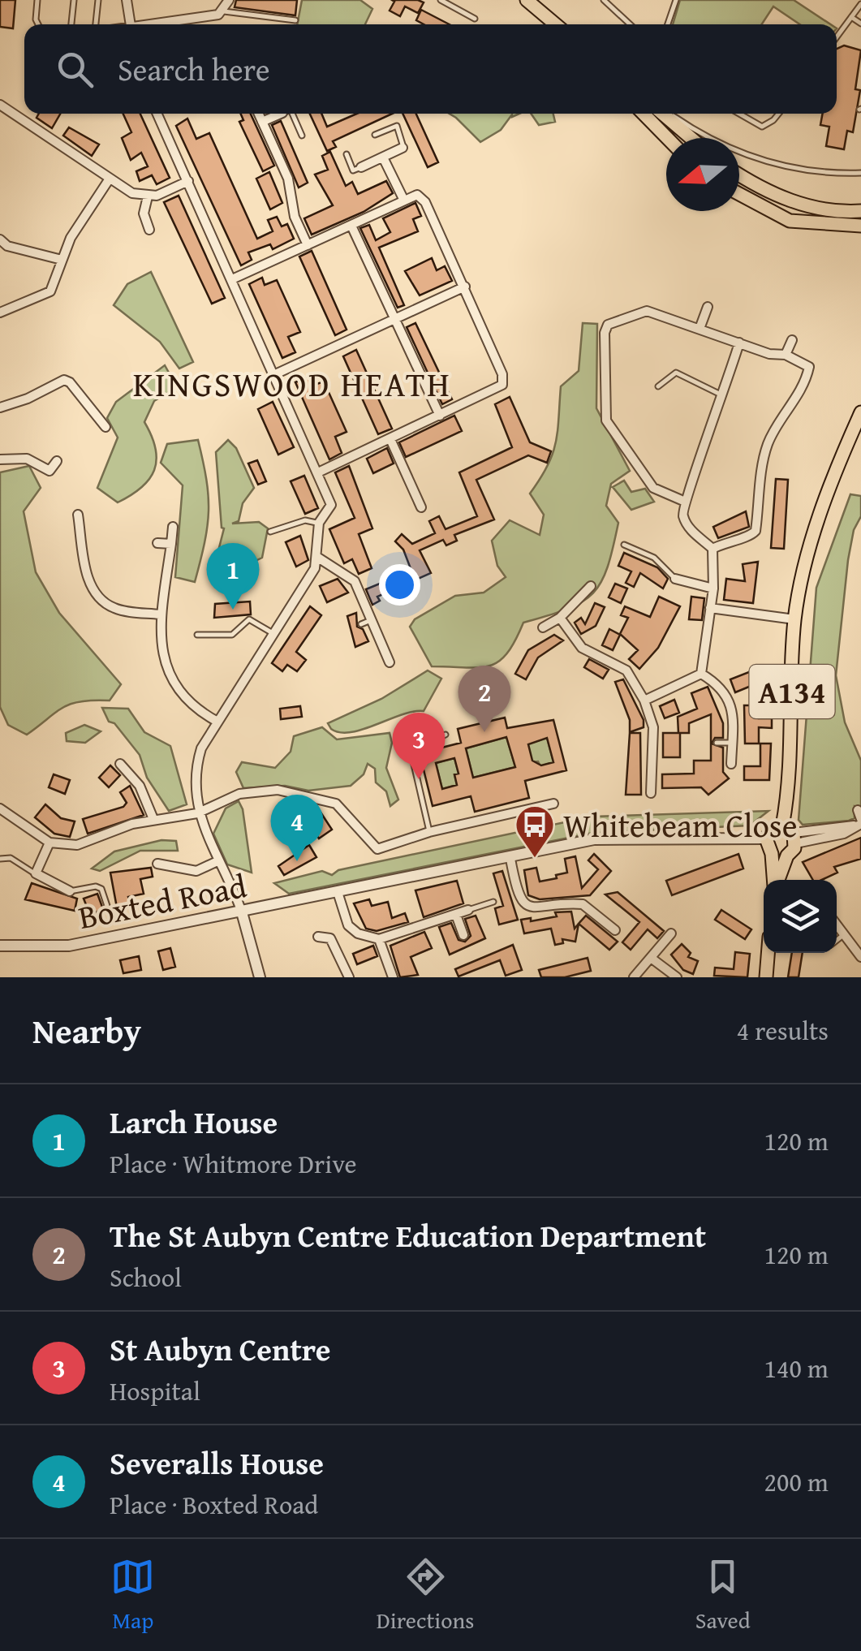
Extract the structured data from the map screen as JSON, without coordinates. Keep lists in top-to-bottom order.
{
  "streets": {
    "main road": ["A134"],
    "street": ["Boxted Road"]
  },
  "districts": ["KINGSWOOD HEATH"],
  "places": {
    "bus stop": ["Whitebeam Close"]
  },
  "north": "left",
  "page": {
    "search": "Search here",
    "pins": [
      "1",
      "2",
      "3",
      "4"
    ],
    "heading": ["Nearby", "4 results"],
    "list": [
      {
        "mark": "1",
        "name": "Larch House",
        "note": "Place · Whitmore Drive",
        "value": "120 m"
      },
      {
        "mark": "2",
        "name": "The St Aubyn Centre Education Department",
        "note": "School",
        "value": "120 m"
      },
      {
        "mark": "3",
        "name": "St Aubyn Centre",
        "note": "Hospital",
        "value": "140 m"
      },
      {
        "mark": "4",
        "name": "Severalls House",
        "note": "Place · Boxted Road",
        "value": "200 m"
      }
    ],
    "nav": ["Map", "Directions", "Saved"]
  }
}
